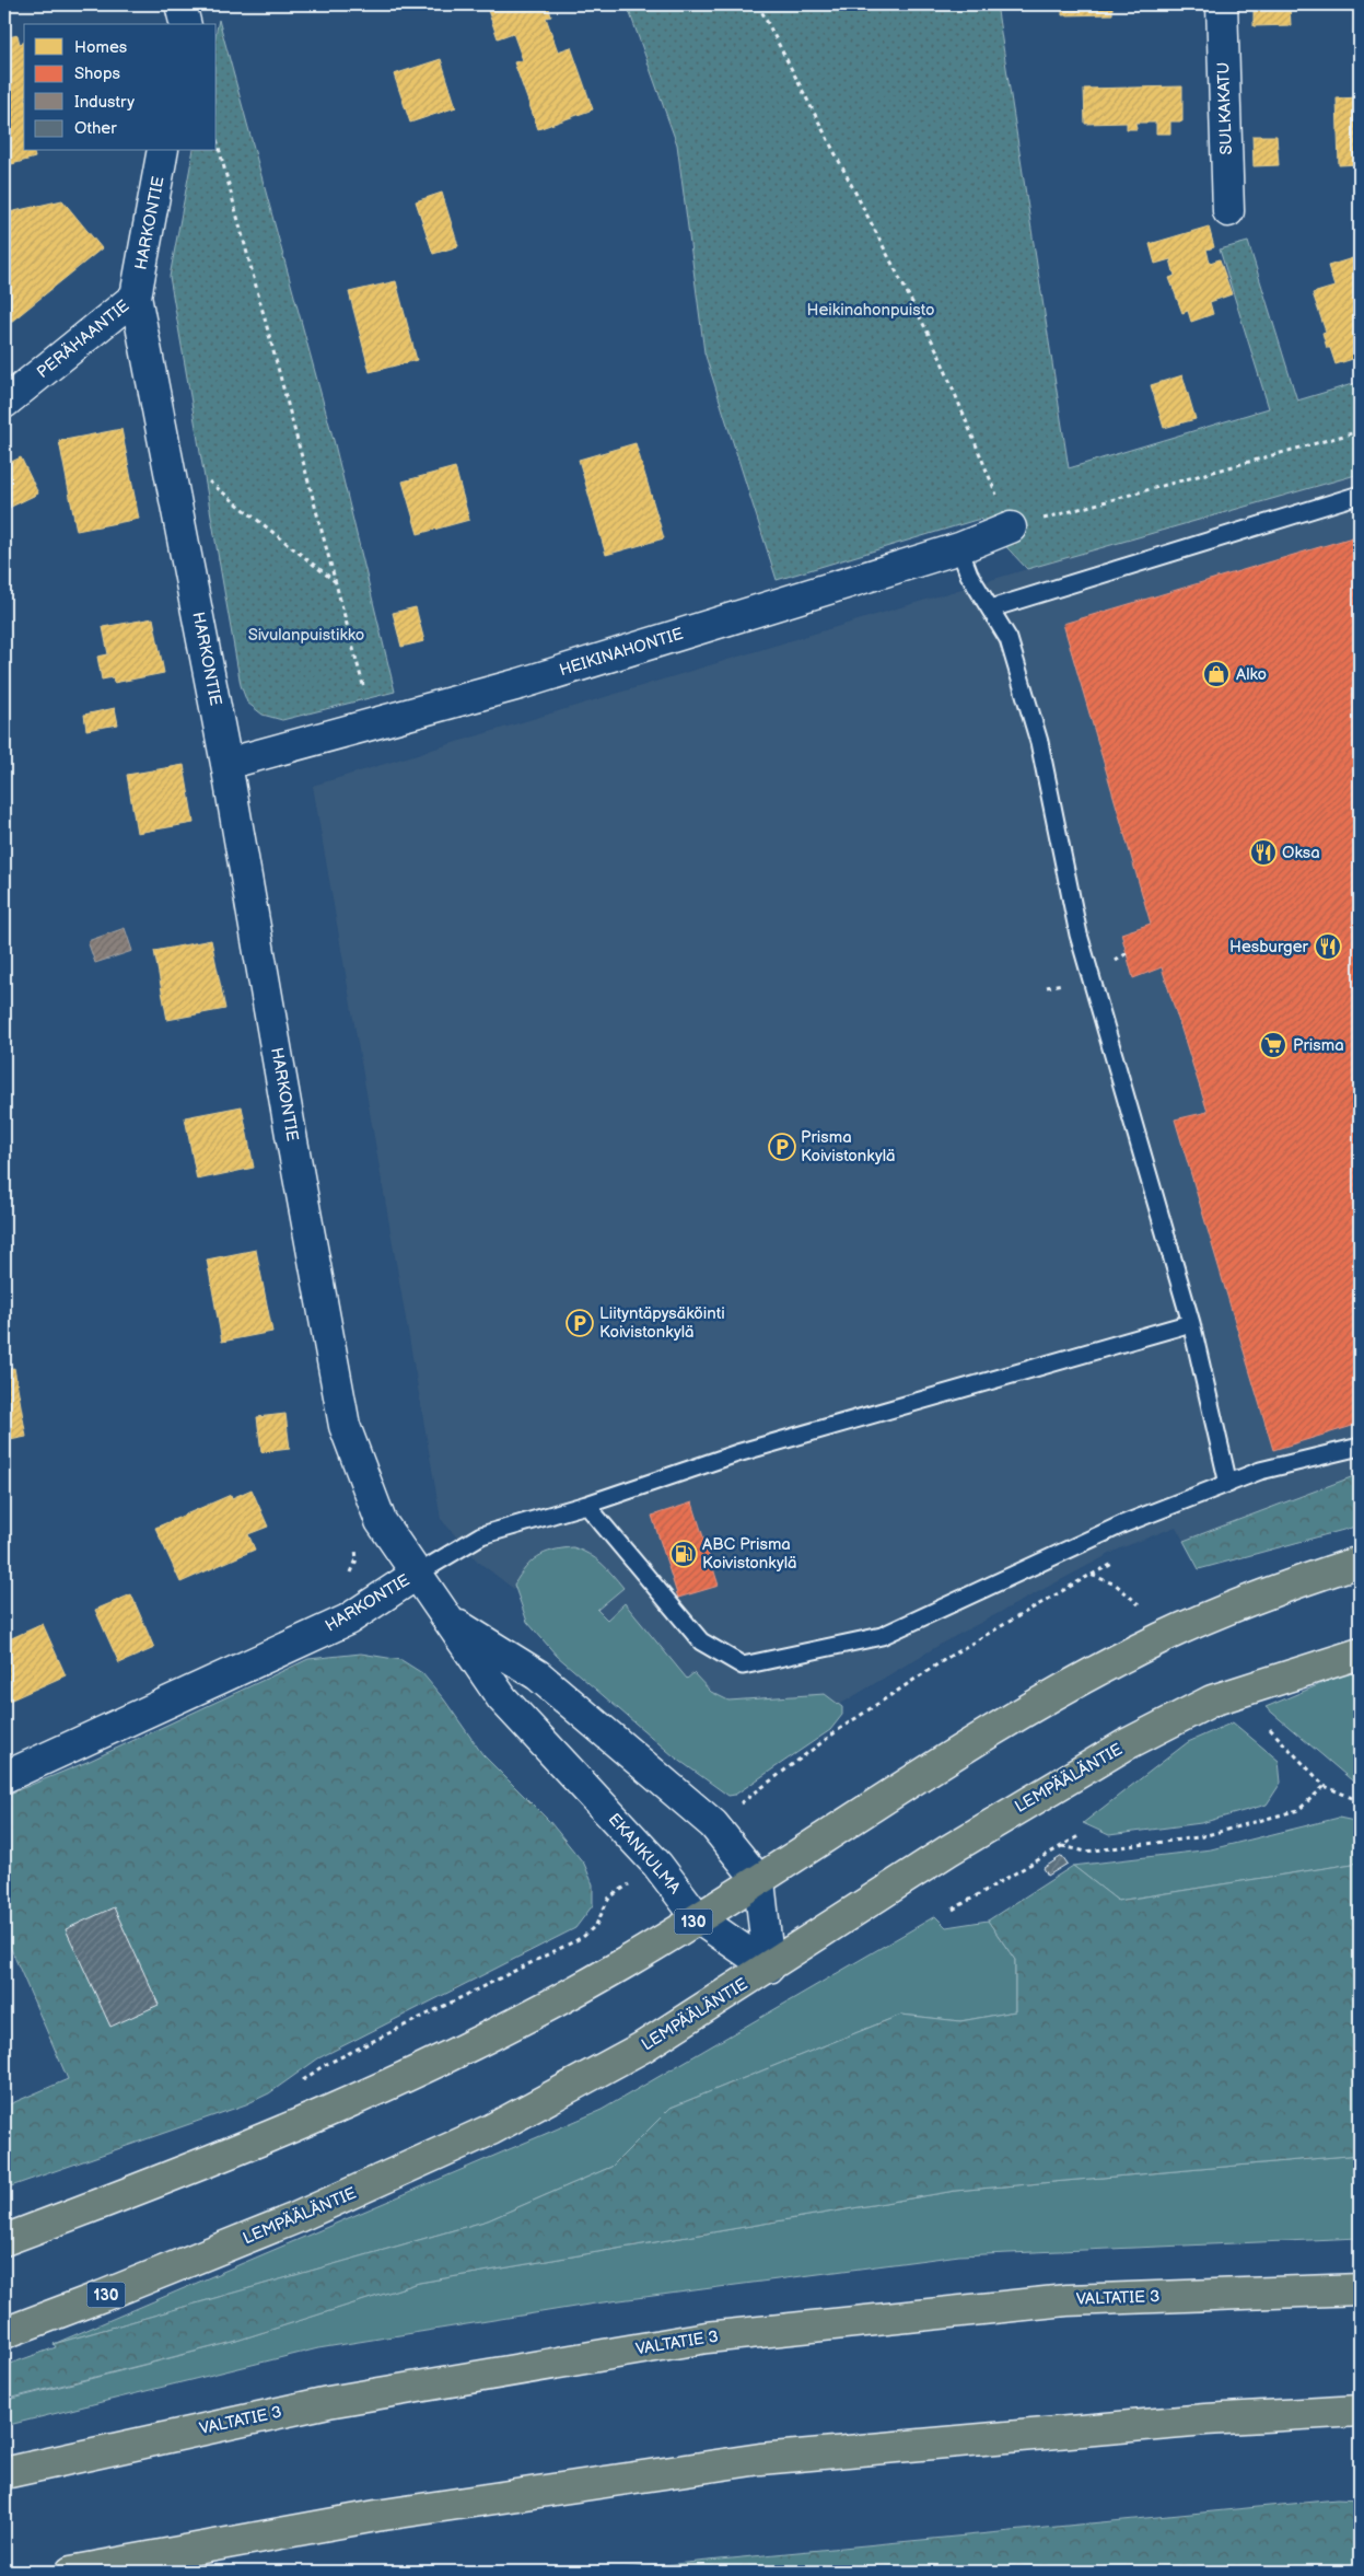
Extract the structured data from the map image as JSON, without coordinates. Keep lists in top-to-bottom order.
{
  "streets": {
    "main road": ["LEMPÄÄLÄNTIE", "130", "VALTATIE 3"],
    "street": [
      "SULKAKATU",
      "HARKONTIE",
      "PERÄHAANTIE",
      "HEIKINAHONTIE",
      "EKANKULMA"
    ]
  },
  "crossings": [
    ["HARKONTIE", "PERÄHAANTIE"],
    ["HARKONTIE", "HEIKINAHONTIE"],
    ["HARKONTIE", "EKANKULMA"],
    ["LEMPÄÄLÄNTIE", "EKANKULMA"],
    ["EKANKULMA", "130"]
  ],
  "parks": ["Heikinahonpuisto", "Sivulanpuistikko"],
  "places": {
    "shop": ["Alko"],
    "restaurant": ["Oksa", "Hesburger"],
    "supermarket": ["Prisma"],
    "parking": ["Prisma Koivistonkylä", "Liityntäpysäköinti Koivistonkylä"],
    "fuel station": ["ABC Prisma Koivistonkylä"]
  },
  "legend": [
    "Homes",
    "Shops",
    "Industry",
    "Other"
  ]
}
